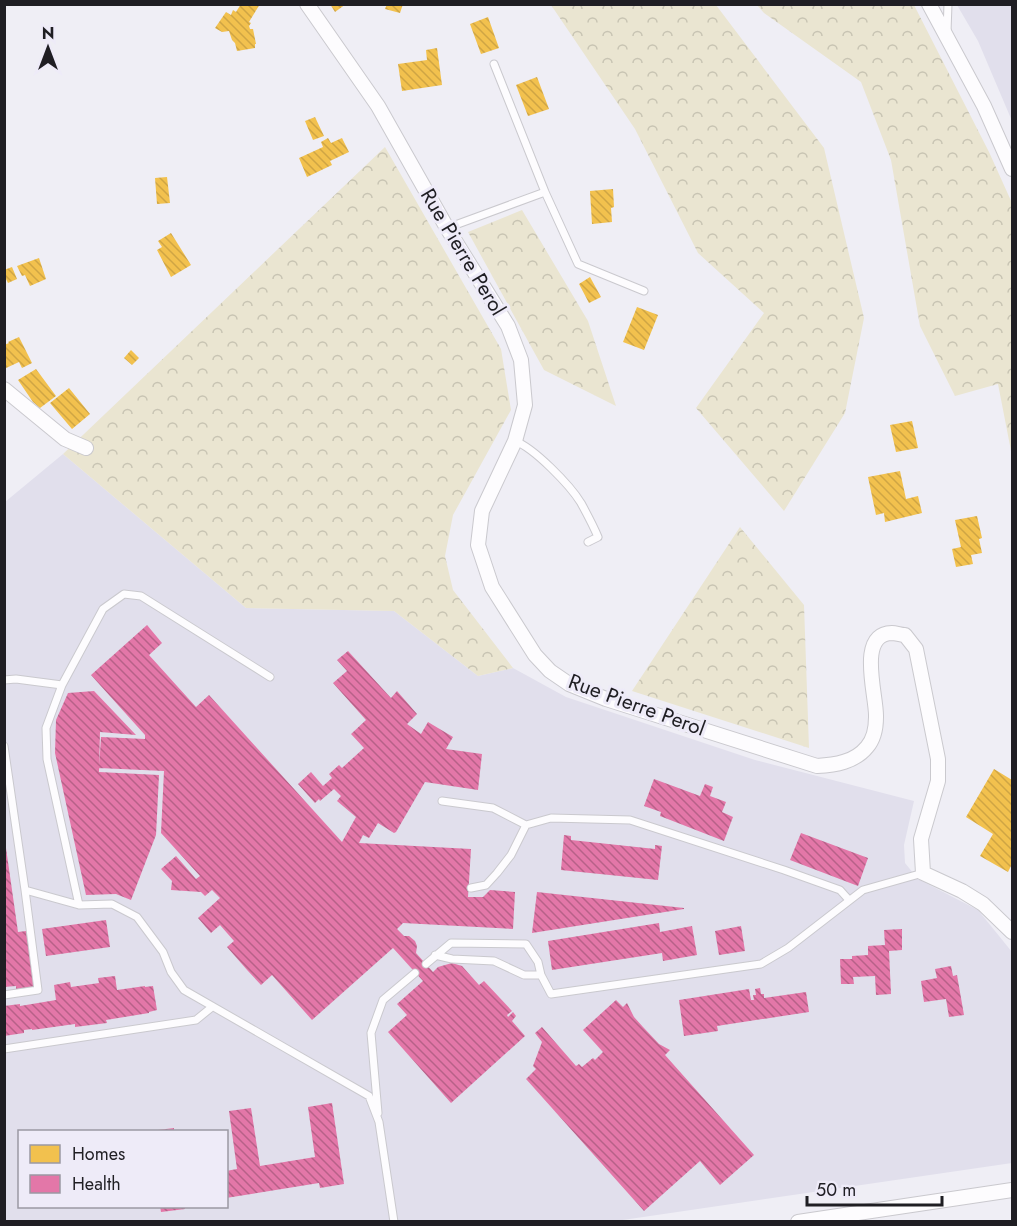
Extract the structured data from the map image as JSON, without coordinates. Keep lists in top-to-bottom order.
{
  "streets": {
    "street": ["Rue Pierre Perol"]
  },
  "legend": ["Homes", "Health"],
  "scale_bar": "50 m",
  "north": "top"
}
